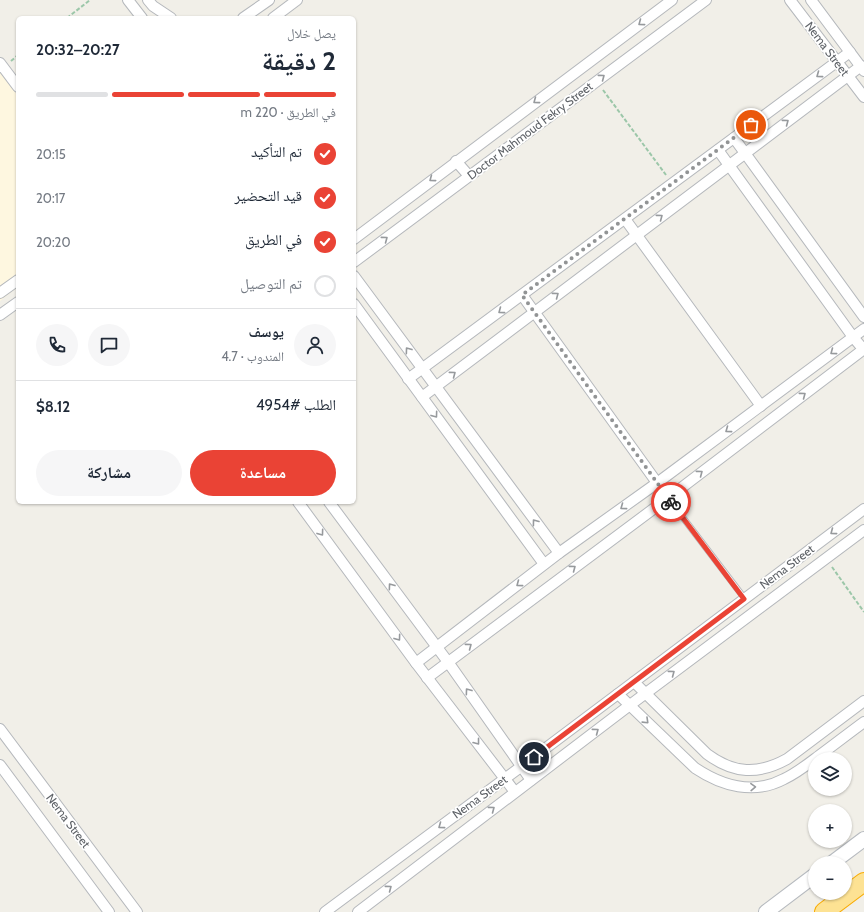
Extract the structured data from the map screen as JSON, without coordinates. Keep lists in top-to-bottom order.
{
  "streets": {
    "street": ["Nema Street", "Doctor Mahmoud Fekry Street"]
  },
  "page": {
    "heading": ["2 دقيقة", "يصل خلال", "20:27–20:32"],
    "panel": [
      "يوسف",
      "المندوب · 4.7",
      "الطلب #4954",
      "$8.12"
    ],
    "bar": "في الطريق · 220 m",
    "list": [
      ["تم التأكيد", "20:15"],
      ["قيد التحضير", "20:17"],
      ["في الطريق", "20:20"],
      "تم التوصيل"
    ],
    "buttons": ["مساعدة", "مشاركة"],
    "map_buttons": ["+", "−"]
  }
}
